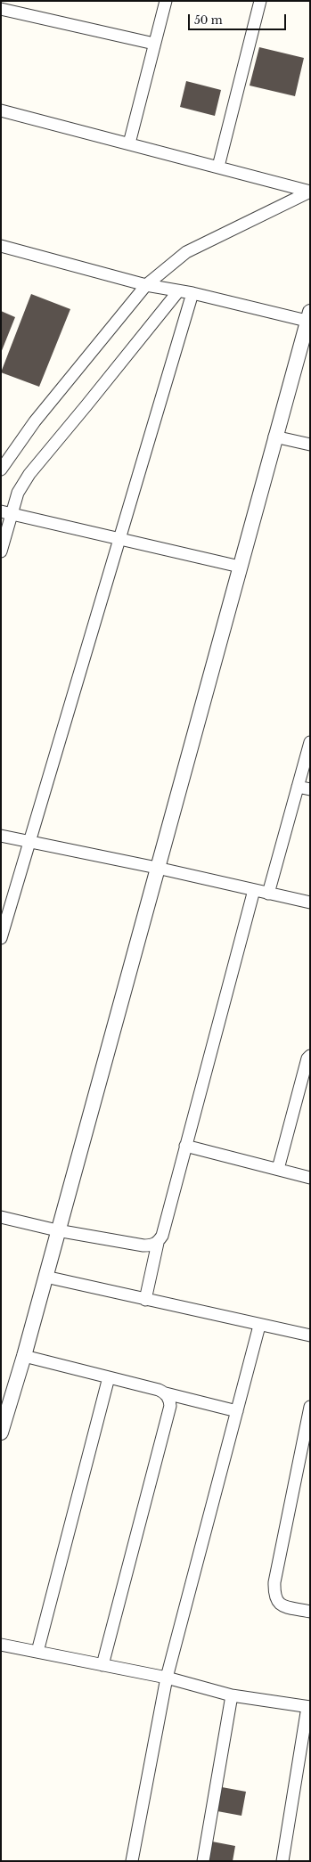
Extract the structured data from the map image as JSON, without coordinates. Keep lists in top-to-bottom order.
{
  "scale_bar": "50 m"
}
